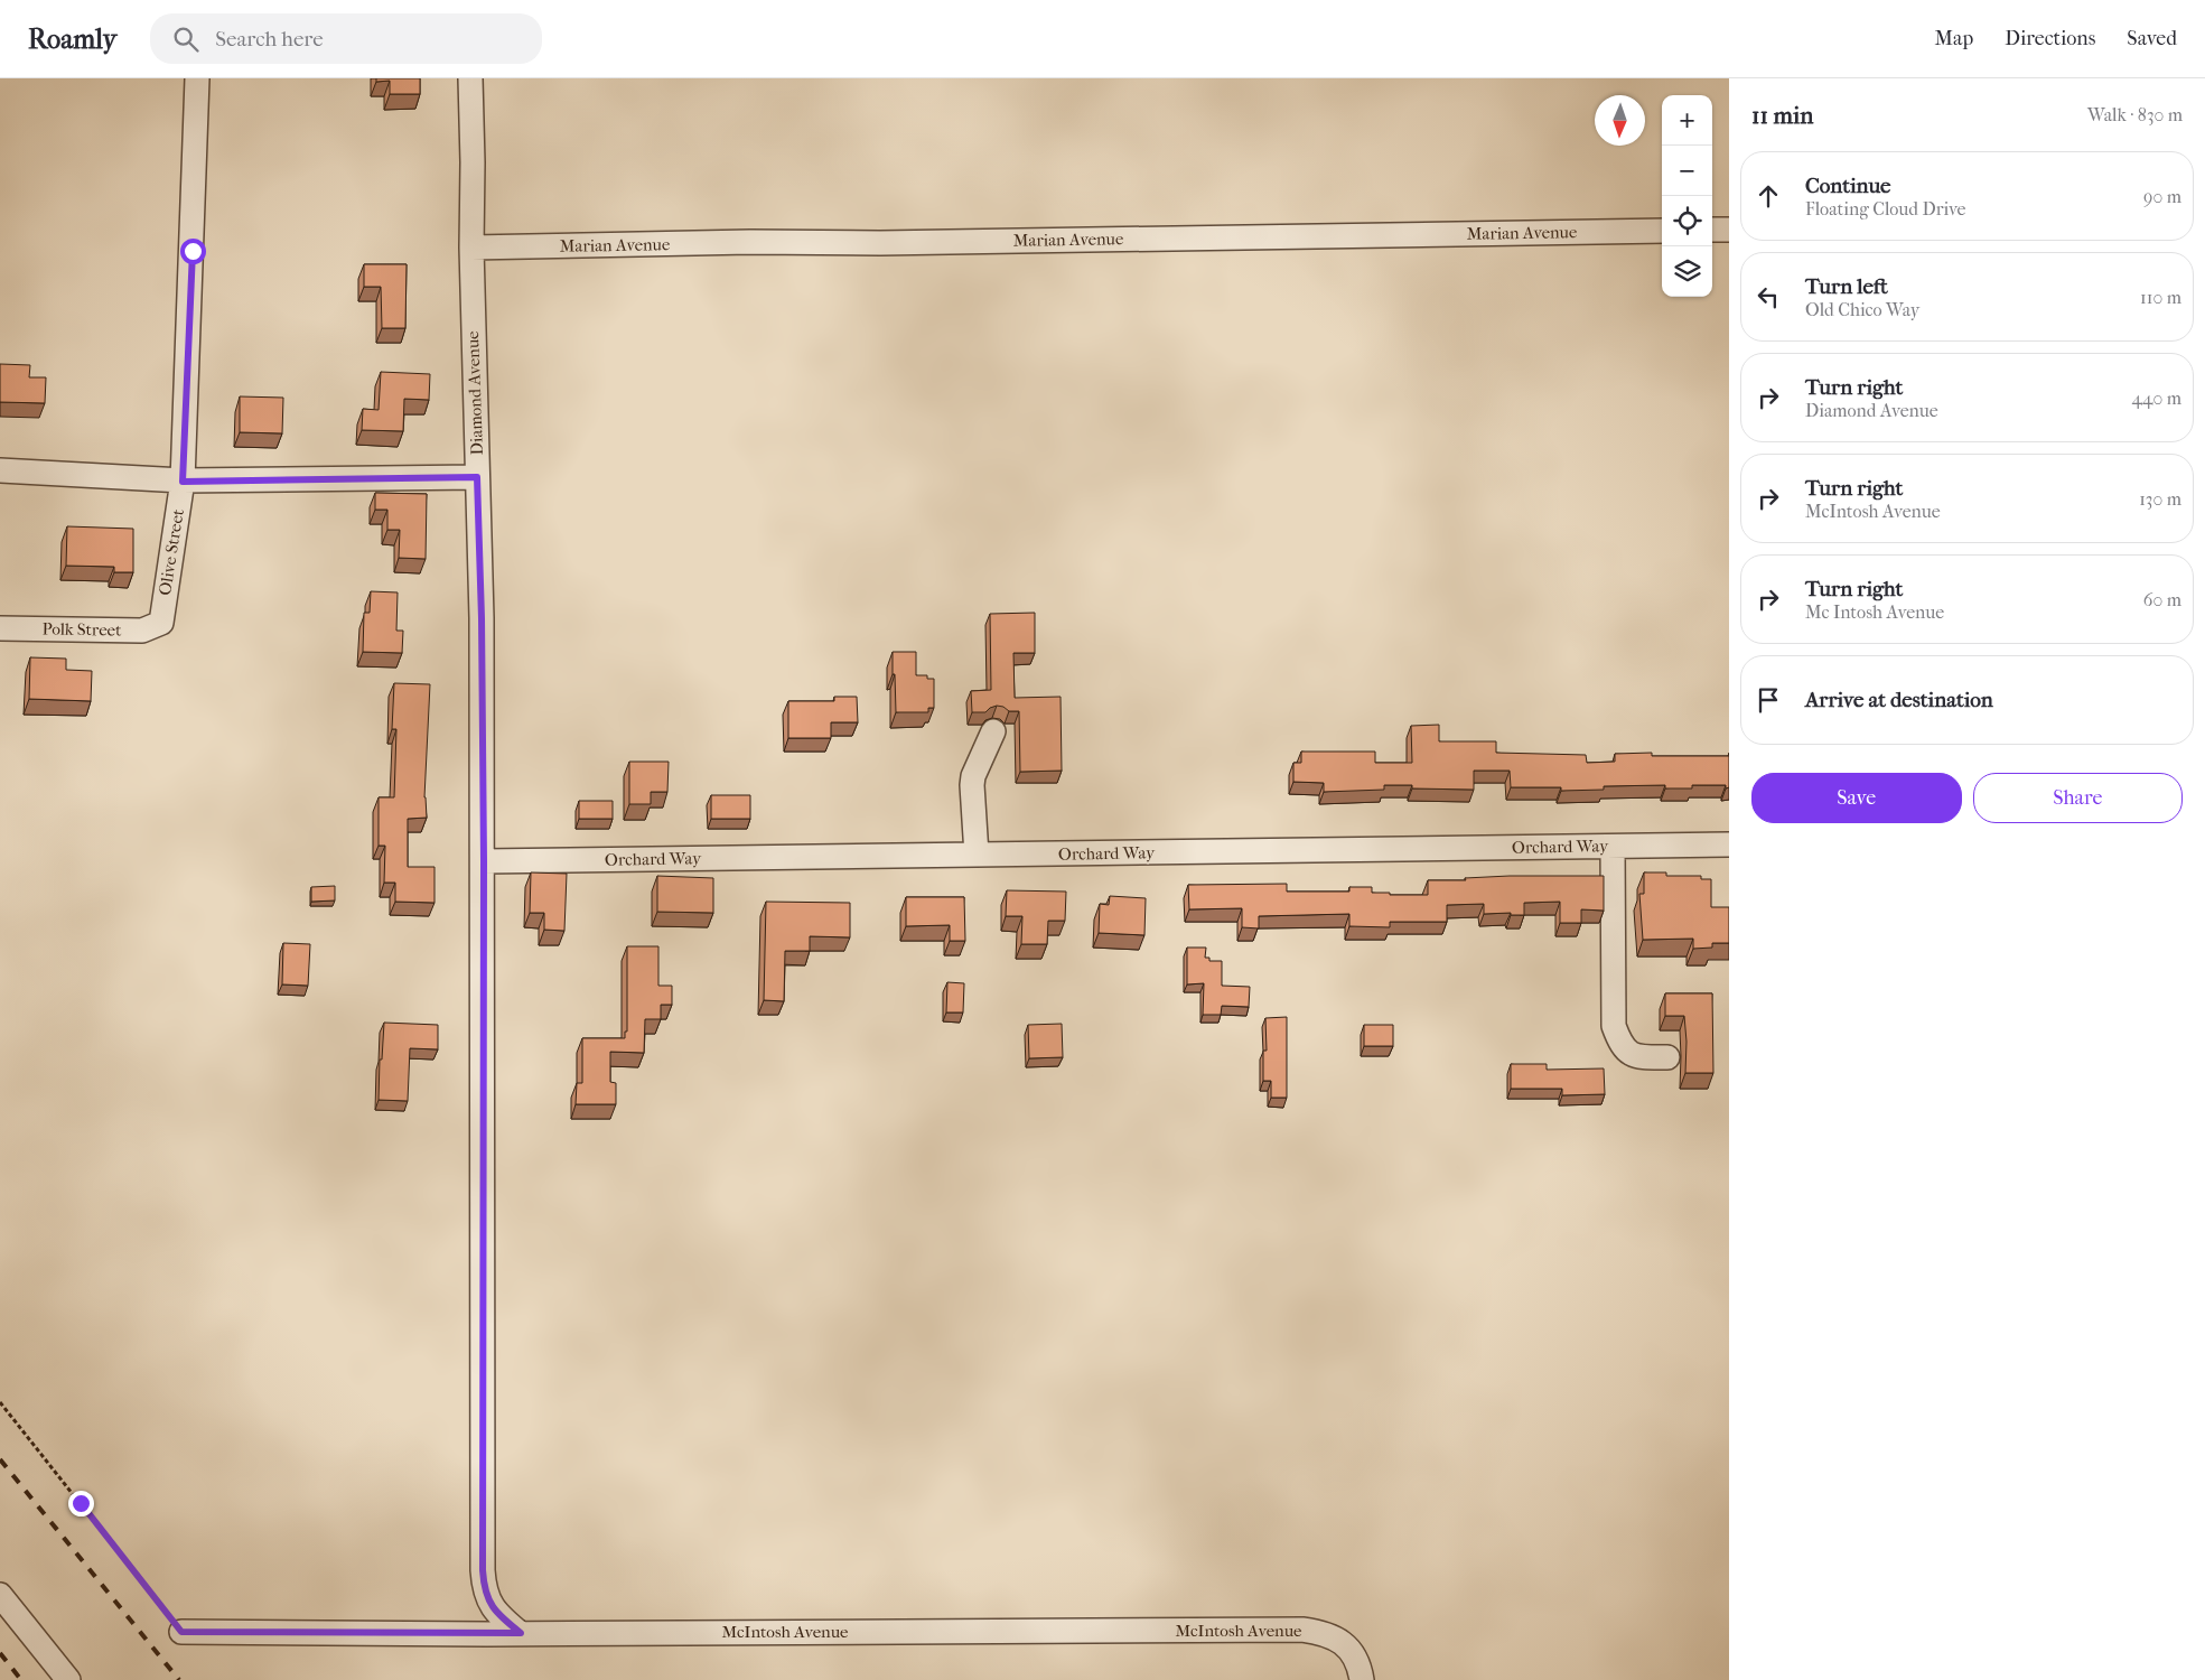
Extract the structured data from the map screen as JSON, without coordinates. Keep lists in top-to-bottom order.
{
  "streets": {
    "street": [
      "Marian Avenue",
      "Diamond Avenue",
      "Olive Street",
      "Polk Street",
      "Orchard Way",
      "McIntosh Avenue"
    ]
  },
  "crossings": [
    ["Marian Avenue", "Diamond Avenue"],
    ["Diamond Avenue", "Orchard Way"],
    ["Diamond Avenue", "McIntosh Avenue"],
    ["Olive Street", "Polk Street"]
  ],
  "north": "bottom",
  "page": {
    "header": "Roamly",
    "search": "Search here",
    "nav": ["Map", "Directions", "Saved"],
    "heading": ["11 min", "Walk · 830 m"],
    "map_buttons": ["+", "−"],
    "list": [
      ["Continue", "Floating Cloud Drive", "90 m"],
      ["Turn left", "Old Chico Way", "110 m"],
      ["Turn right", "Diamond Avenue", "440 m"],
      ["Turn right", "McIntosh Avenue", "130 m"],
      ["Turn right", "Mc Intosh Avenue", "60 m"],
      "Arrive at destination"
    ],
    "buttons": ["Save", "Share"]
  }
}
